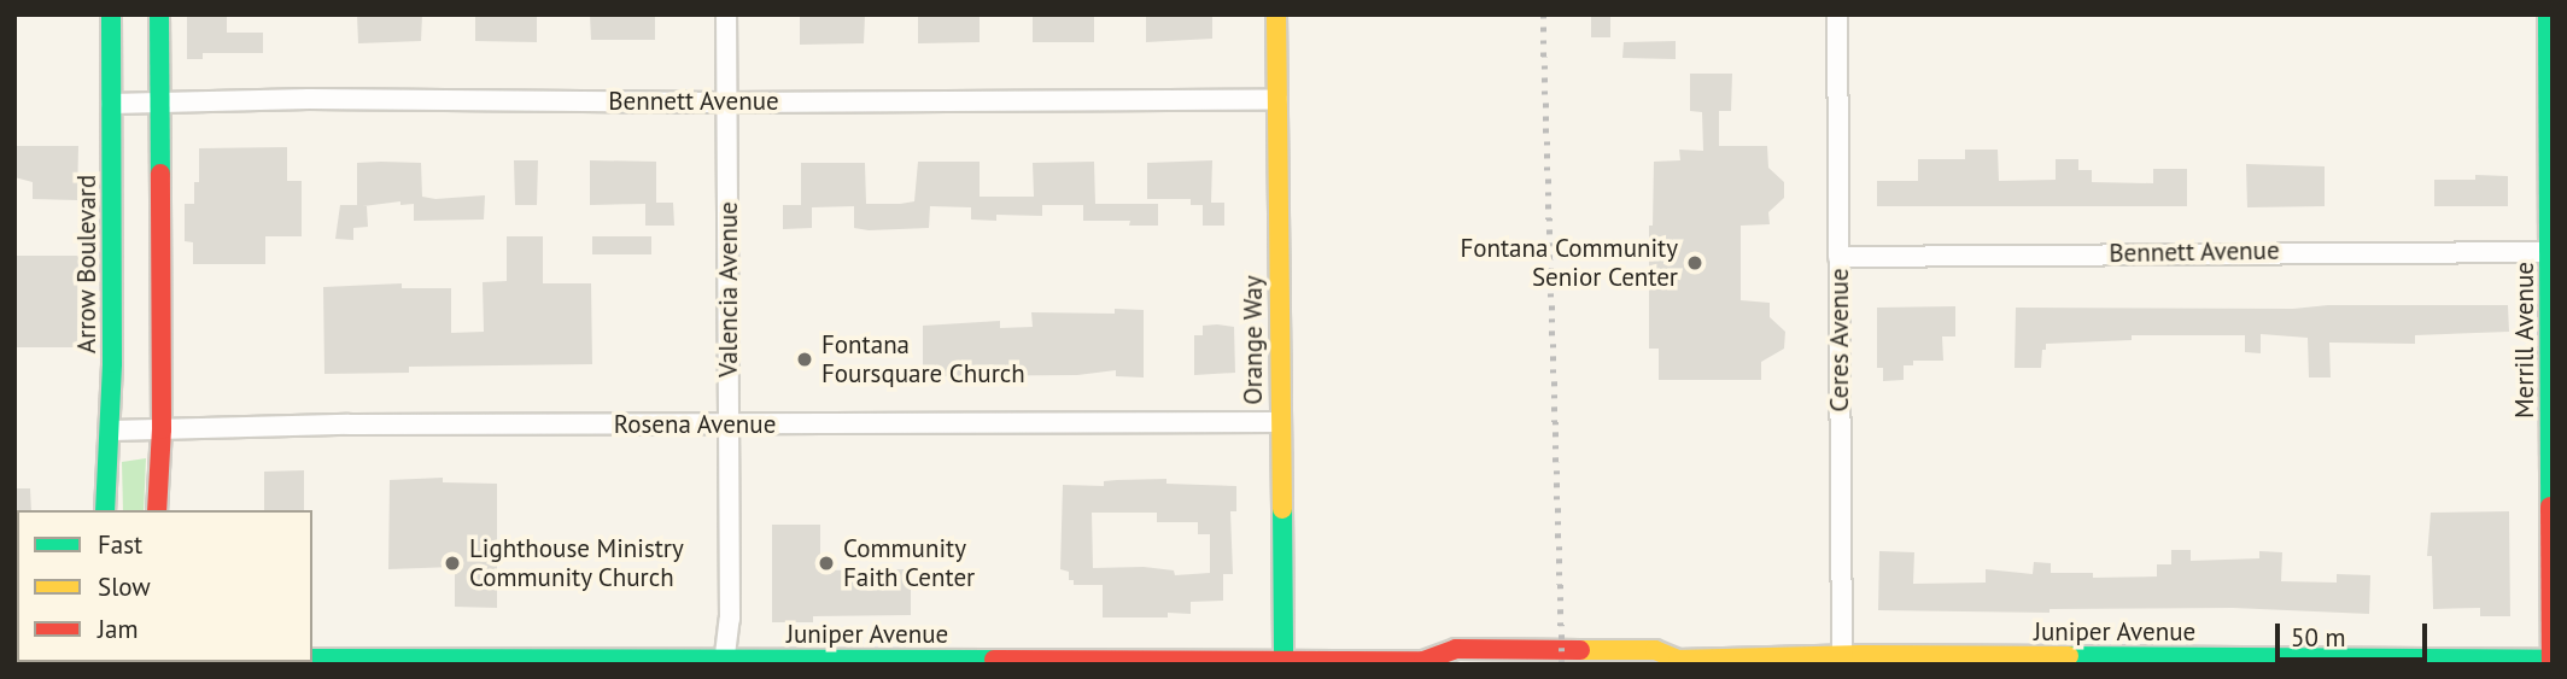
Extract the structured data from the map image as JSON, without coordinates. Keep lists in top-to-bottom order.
{
  "streets": {
    "street": [
      "Bennett Avenue",
      "Arrow Boulevard",
      "Valencia Avenue",
      "Orange Way",
      "Ceres Avenue",
      "Merrill Avenue",
      "Rosena Avenue",
      "Juniper Avenue"
    ]
  },
  "crossings": [
    ["Bennett Avenue", "Arrow Boulevard"],
    ["Bennett Avenue", "Valencia Avenue"],
    ["Bennett Avenue", "Orange Way"],
    ["Bennett Avenue", "Ceres Avenue"],
    ["Bennett Avenue", "Merrill Avenue"],
    ["Arrow Boulevard", "Rosena Avenue"],
    ["Valencia Avenue", "Rosena Avenue"],
    ["Valencia Avenue", "Juniper Avenue"],
    ["Orange Way", "Rosena Avenue"],
    ["Orange Way", "Juniper Avenue"],
    ["Ceres Avenue", "Juniper Avenue"],
    ["Merrill Avenue", "Juniper Avenue"]
  ],
  "places": [
    "Fontana Community Senior Center",
    "Fontana Foursquare Church",
    "Lighthouse Ministry Community Church",
    "Community Faith Center"
  ],
  "legend": ["Fast", "Slow", "Jam"],
  "scale_bar": "50 m"
}
